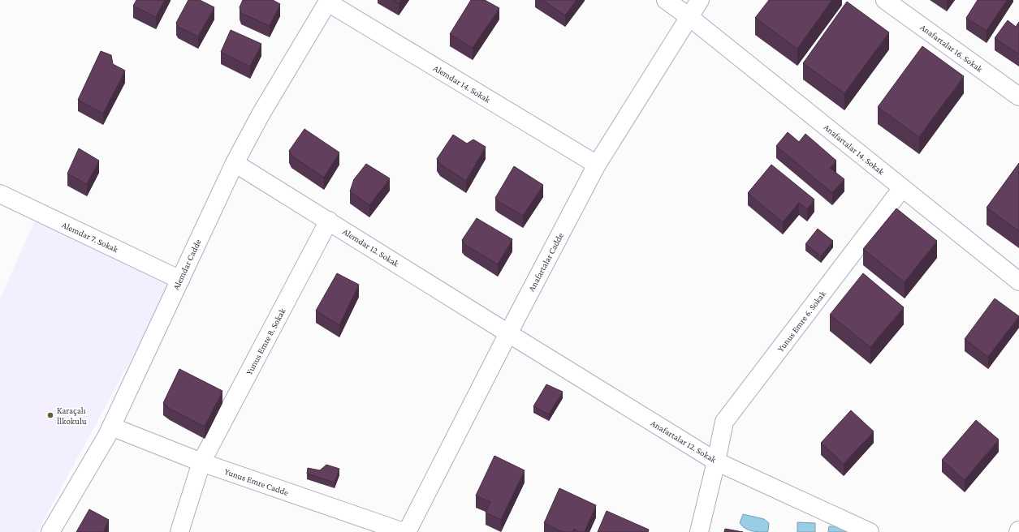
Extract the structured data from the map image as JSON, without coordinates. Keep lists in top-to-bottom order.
{
  "streets": {
    "street": [
      "Anafartalar 16. Sokak",
      "Alemdar 14. Sokak",
      "Anafartalar 14. Sokak",
      "Alemdar 7. Sokak",
      "Alemdar 12. Sokak",
      "Anafartalar Cadde",
      "Alemdar Cadde",
      "Yunus Emre 6. Sokak",
      "Yunus Emre 8. Sokak",
      "Anafartalar 12. Sokak",
      "Yunus Emre Cadde"
    ]
  },
  "crossings": [
    ["Alemdar 14. Sokak", "Anafartalar Cadde"],
    ["Alemdar 14. Sokak", "Alemdar Cadde"],
    ["Anafartalar 14. Sokak", "Anafartalar Cadde"],
    ["Anafartalar 14. Sokak", "Yunus Emre 6. Sokak"],
    ["Alemdar 7. Sokak", "Alemdar Cadde"],
    ["Alemdar 12. Sokak", "Anafartalar Cadde"],
    ["Alemdar 12. Sokak", "Alemdar Cadde"],
    ["Alemdar 12. Sokak", "Yunus Emre 8. Sokak"],
    ["Alemdar 12. Sokak", "Anafartalar 12. Sokak"],
    ["Anafartalar Cadde", "Anafartalar 12. Sokak"],
    ["Alemdar Cadde", "Yunus Emre Cadde"],
    ["Yunus Emre 6. Sokak", "Anafartalar 12. Sokak"],
    ["Yunus Emre 8. Sokak", "Yunus Emre Cadde"]
  ],
  "places": ["Karaçalı İlkokulu"]
}
